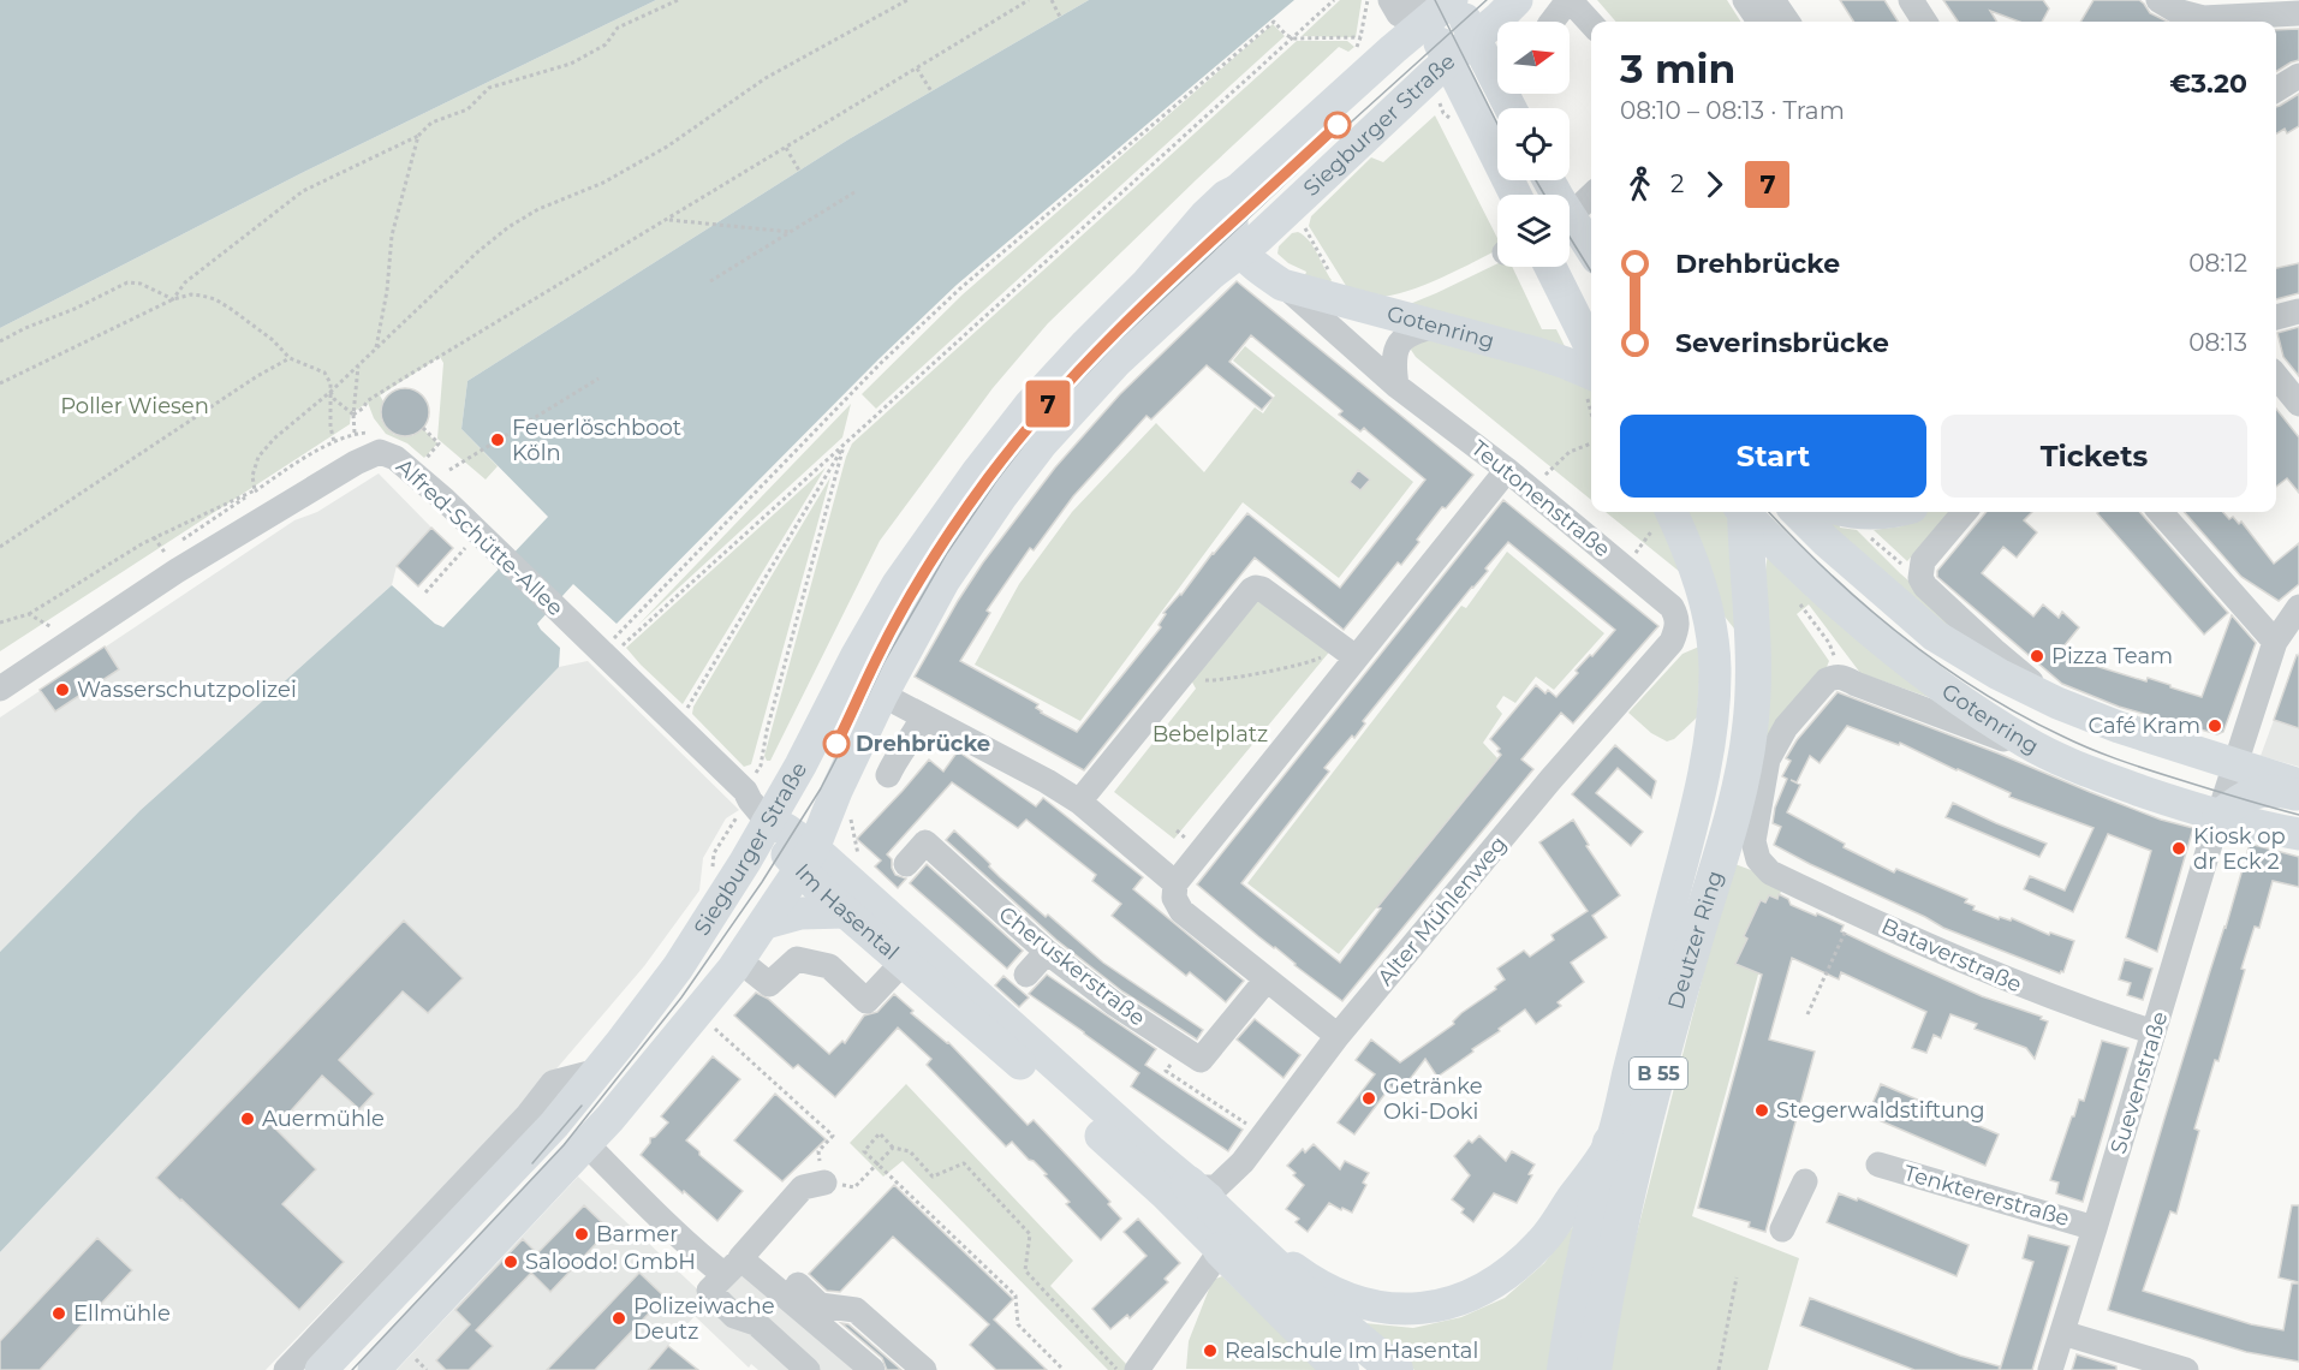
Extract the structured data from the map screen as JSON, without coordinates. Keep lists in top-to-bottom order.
{
  "streets": {
    "highway": ["Deutzer Ring", "B 55"],
    "main road": [
      "Siegburger Straße",
      "Gotenring",
      "Teutonenstraße",
      "Im Hasental"
    ],
    "street": [
      "Alfred-Schütte-Allee",
      "Alter Mühlenweg",
      "Bataverstraße",
      "Cheruskerstraße",
      "Suevenstraße",
      "Tenktererstraße"
    ]
  },
  "crossings": [
    ["Siegburger Straße", "Teutonenstraße"],
    ["Siegburger Straße", "Alfred-Schütte-Allee"],
    ["Siegburger Straße", "Im Hasental"],
    ["Gotenring", "Teutonenstraße"],
    ["Gotenring", "Suevenstraße"],
    ["Teutonenstraße", "Alter Mühlenweg"],
    ["Alfred-Schütte-Allee", "Im Hasental"],
    ["Im Hasental", "Alter Mühlenweg"],
    ["Im Hasental", "B 55"],
    ["Alter Mühlenweg", "B 55"],
    ["Deutzer Ring", "B 55"],
    ["Bataverstraße", "Suevenstraße"],
    ["Suevenstraße", "Tenktererstraße"]
  ],
  "parks": ["Poller Wiesen", "Bebelplatz"],
  "places": [
    "Feuerlöschboot Köln",
    "Pizza Team",
    "Wasserschutzpolizei",
    "Café Kram",
    "Drehbrücke",
    "Kiosk op dr Eck 2",
    "Getränke Oki-Doki",
    "Stegerwaldstiftung",
    "Auermühle",
    "Barmer",
    "Saloodo! GmbH",
    "Ellmühle",
    "Polizeiwache Deutz",
    "Realschule Im Hasental"
  ],
  "lines": ["tram line 7"],
  "north": "right",
  "page": {
    "on_map": "7",
    "heading": ["3 min", "08:10 – 08:13 · Tram", "€3.20"],
    "legs": ["2", "7"],
    "list": [
      {
        "name": "Drehbrücke",
        "value": "08:12"
      },
      {
        "name": "Severinsbrücke",
        "value": "08:13"
      }
    ],
    "buttons": ["Start", "Tickets"]
  }
}
